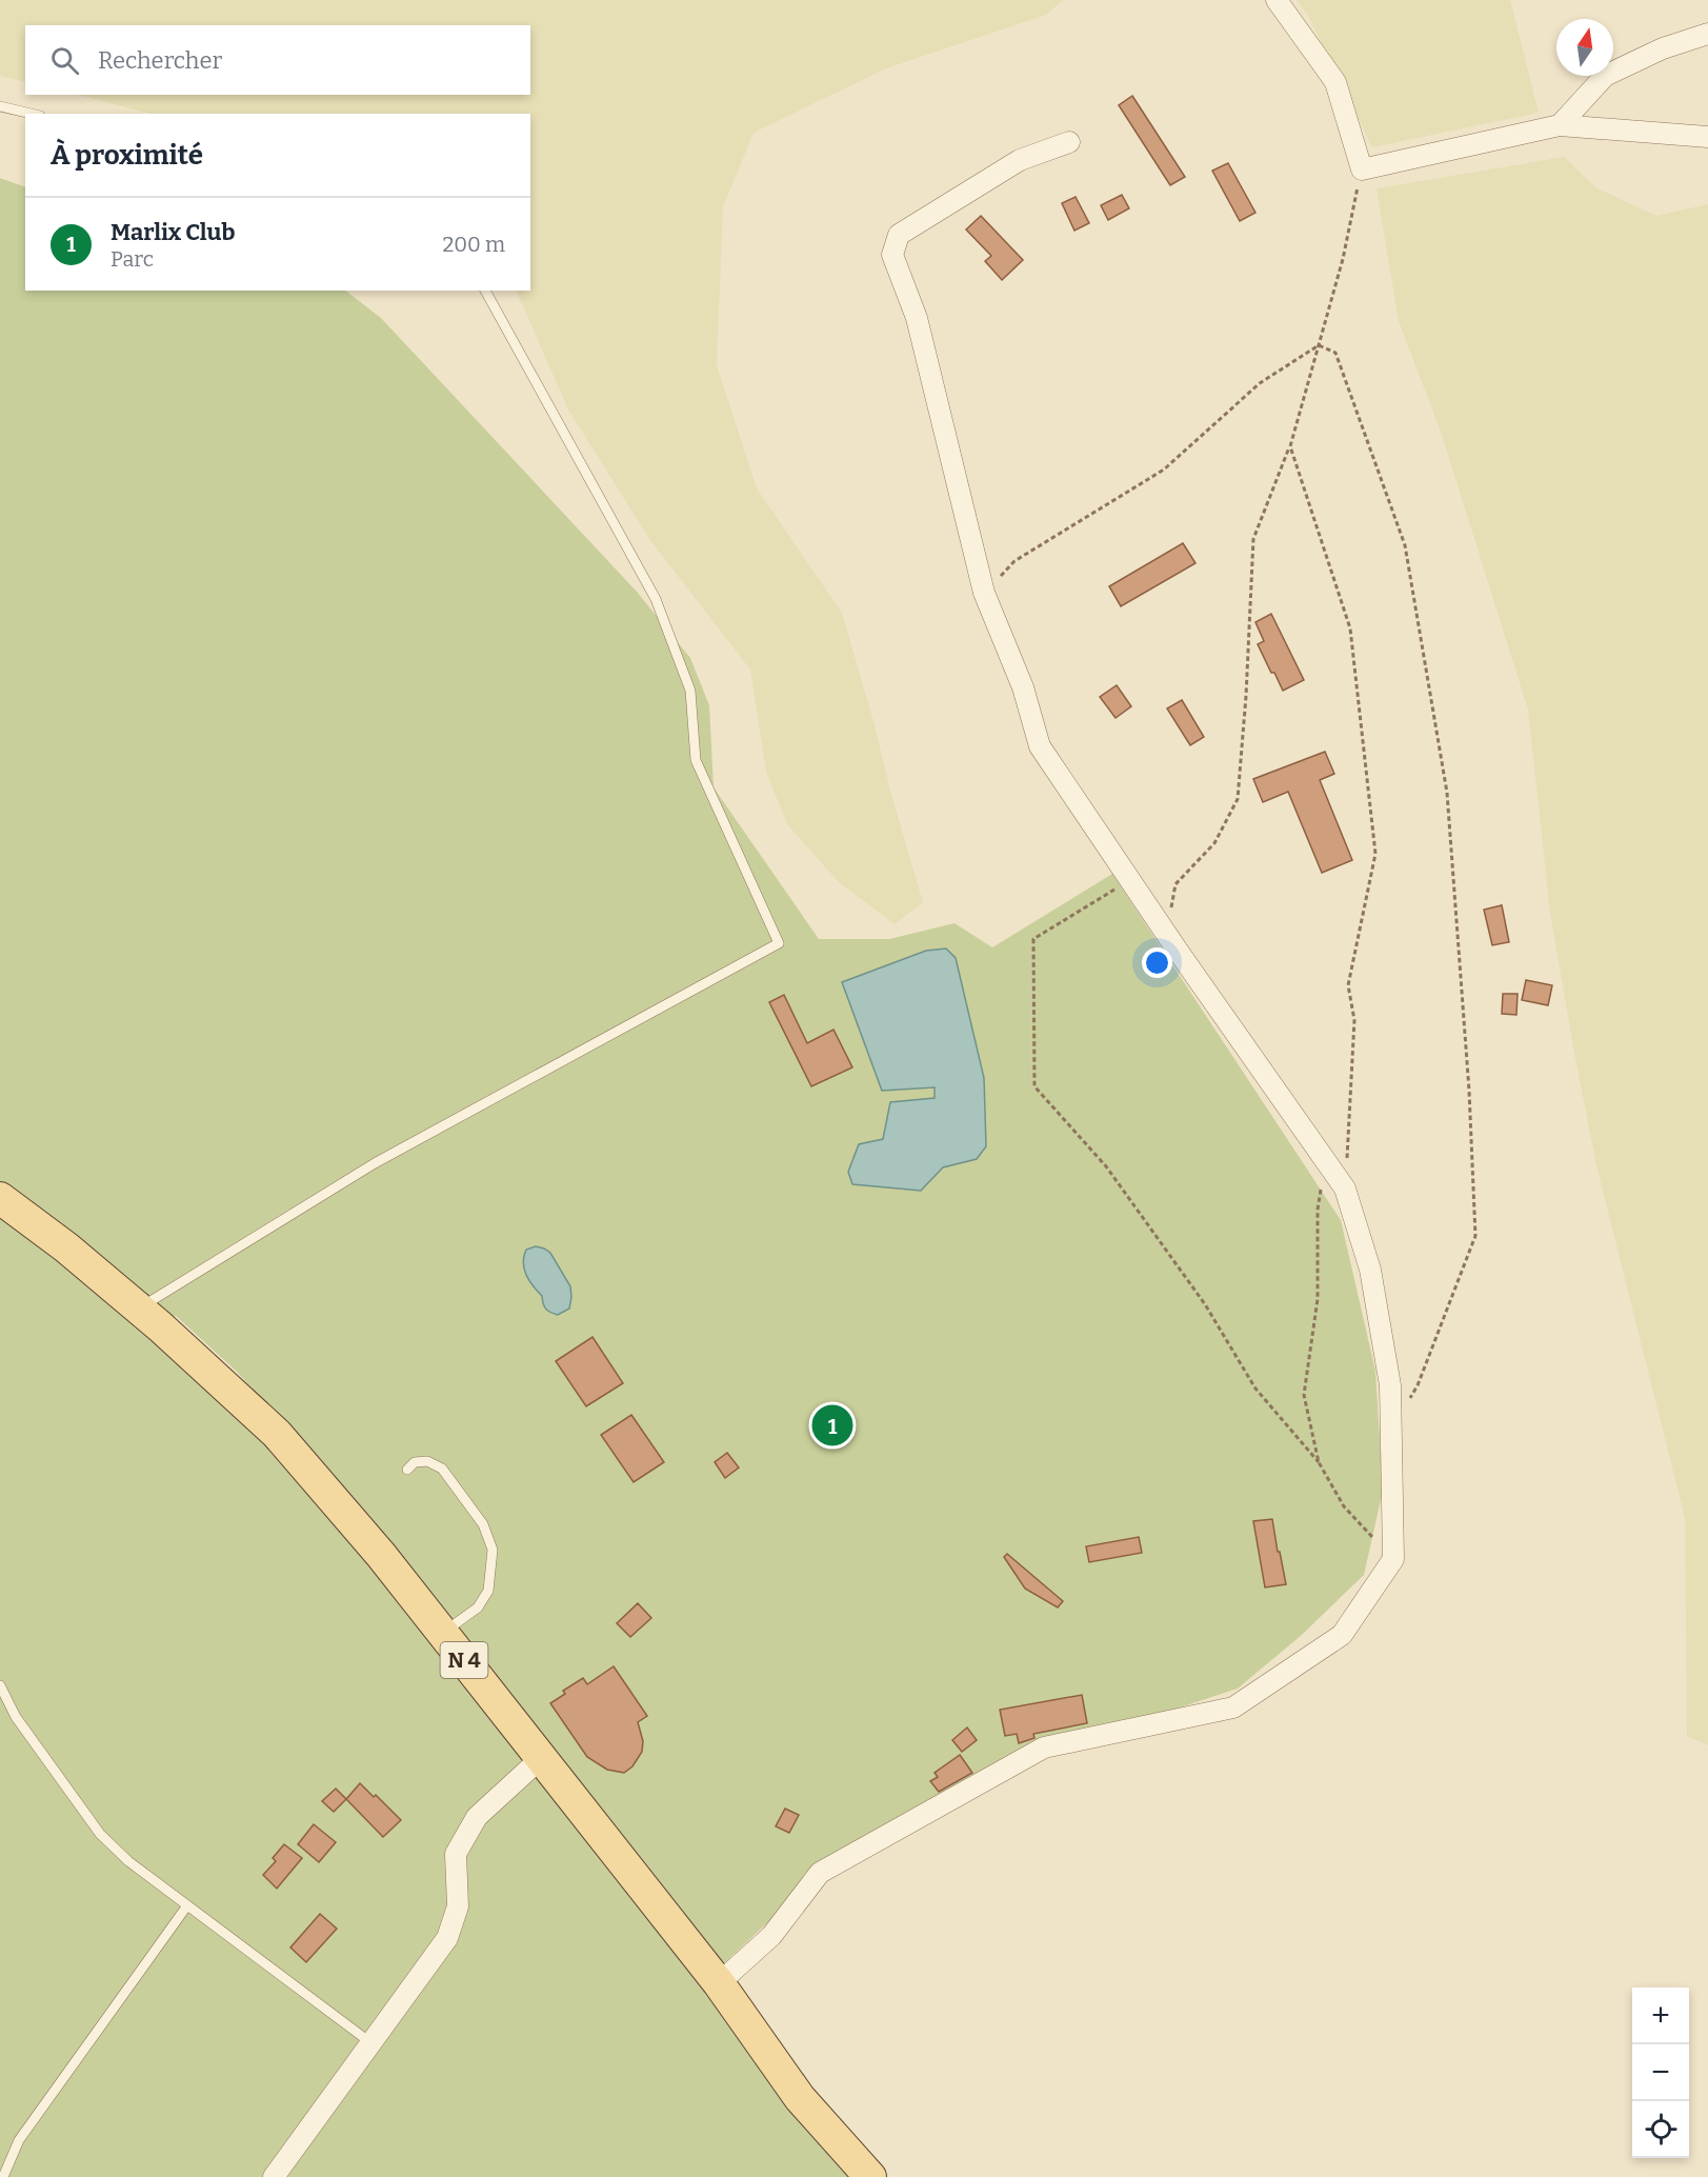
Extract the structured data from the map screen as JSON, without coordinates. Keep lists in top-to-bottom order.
{
  "streets": {
    "main road": ["N 4"]
  },
  "north": "top",
  "page": {
    "search": "Rechercher",
    "heading": "À proximité",
    "list": [
      {
        "mark": "1",
        "name": "Marlix Club",
        "note": "Parc",
        "value": "200 m"
      }
    ],
    "pins": "1",
    "map_buttons": ["+", "−"]
  }
}
